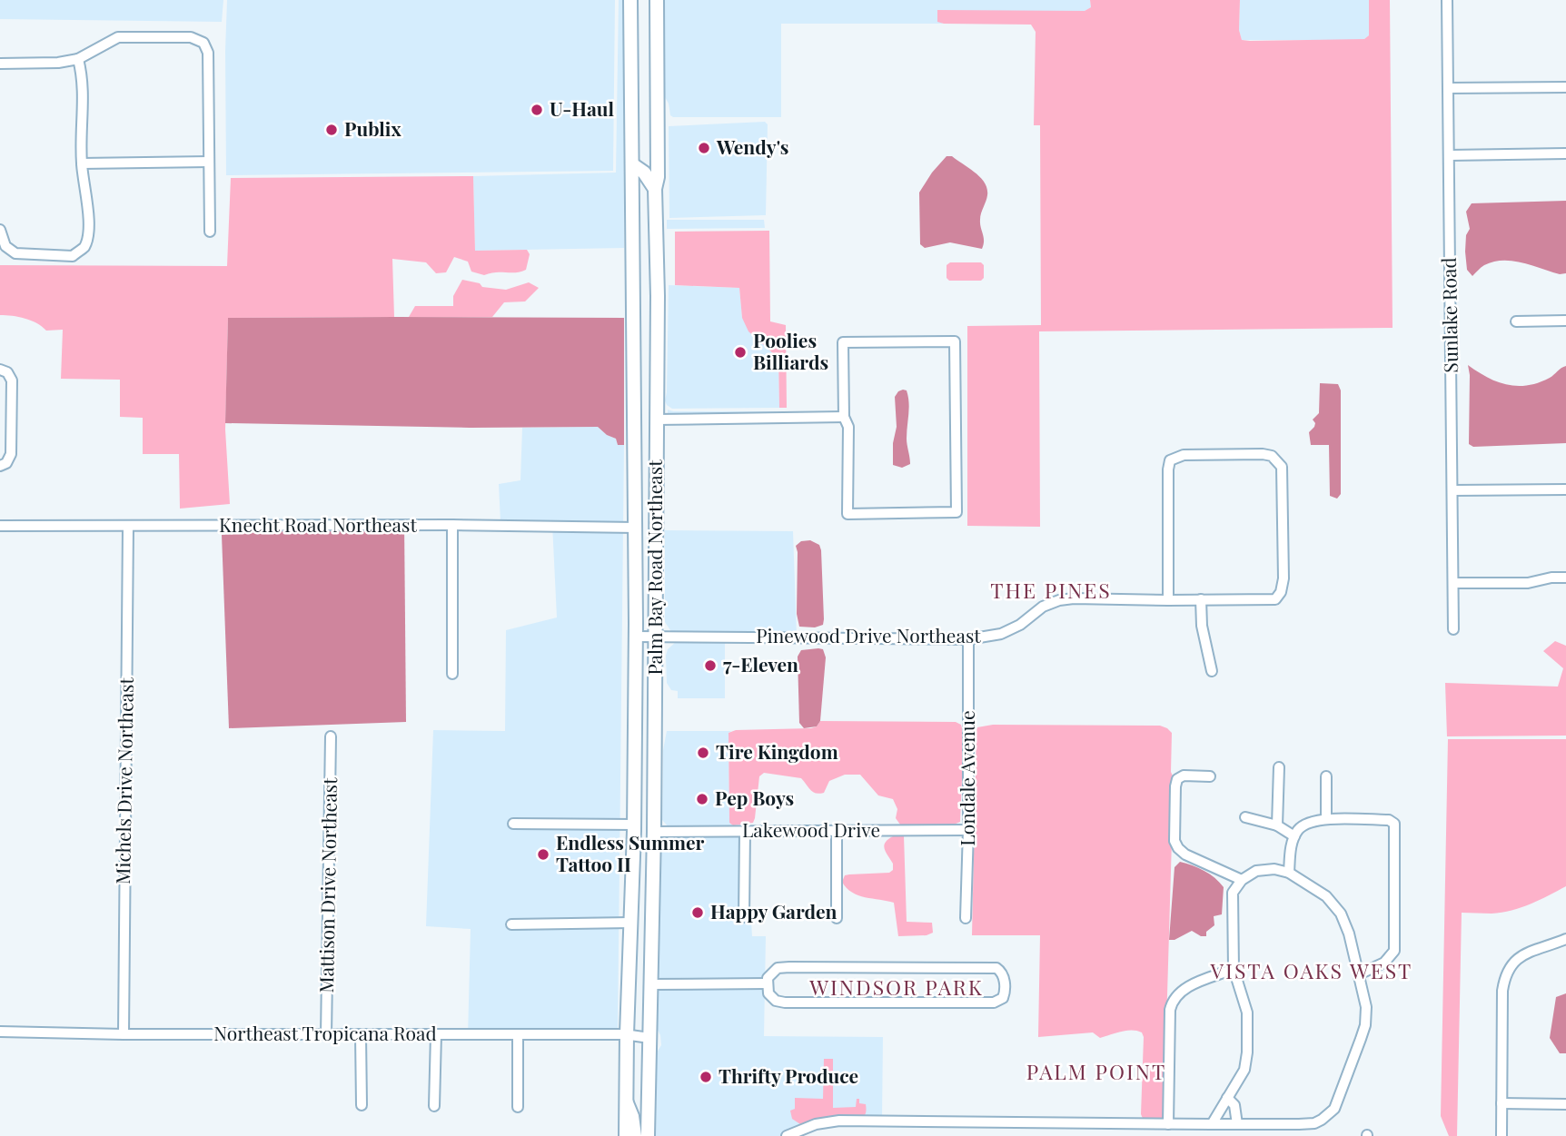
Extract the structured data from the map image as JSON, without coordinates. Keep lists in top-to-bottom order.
{
  "streets": {
    "main road": ["Palm Bay Road Northeast"],
    "street": [
      "Sunlake Road",
      "Knecht Road Northeast",
      "Pinewood Drive Northeast",
      "Londale Avenue",
      "Michels Drive Northeast",
      "Lakewood Drive",
      "Mattison Drive Northeast",
      "Northeast Tropicana Road"
    ]
  },
  "crossings": [
    ["Knecht Road Northeast", "Palm Bay Road Northeast"],
    ["Knecht Road Northeast", "Michels Drive Northeast"],
    ["Palm Bay Road Northeast", "Pinewood Drive Northeast"],
    ["Palm Bay Road Northeast", "Lakewood Drive"],
    ["Palm Bay Road Northeast", "Northeast Tropicana Road"],
    ["Pinewood Drive Northeast", "Londale Avenue"],
    ["Londale Avenue", "Lakewood Drive"],
    ["Michels Drive Northeast", "Northeast Tropicana Road"],
    ["Mattison Drive Northeast", "Northeast Tropicana Road"]
  ],
  "districts": [
    "THE PINES",
    "VISTA OAKS WEST",
    "WINDSOR PARK",
    "PALM POINT"
  ],
  "places": [
    "U-Haul",
    "Publix",
    "Wendy's",
    "Poolies Billiards",
    "7-Eleven",
    "Tire Kingdom",
    "Pep Boys",
    "Endless Summer Tattoo II",
    "Happy Garden",
    "Thrifty Produce"
  ]
}
